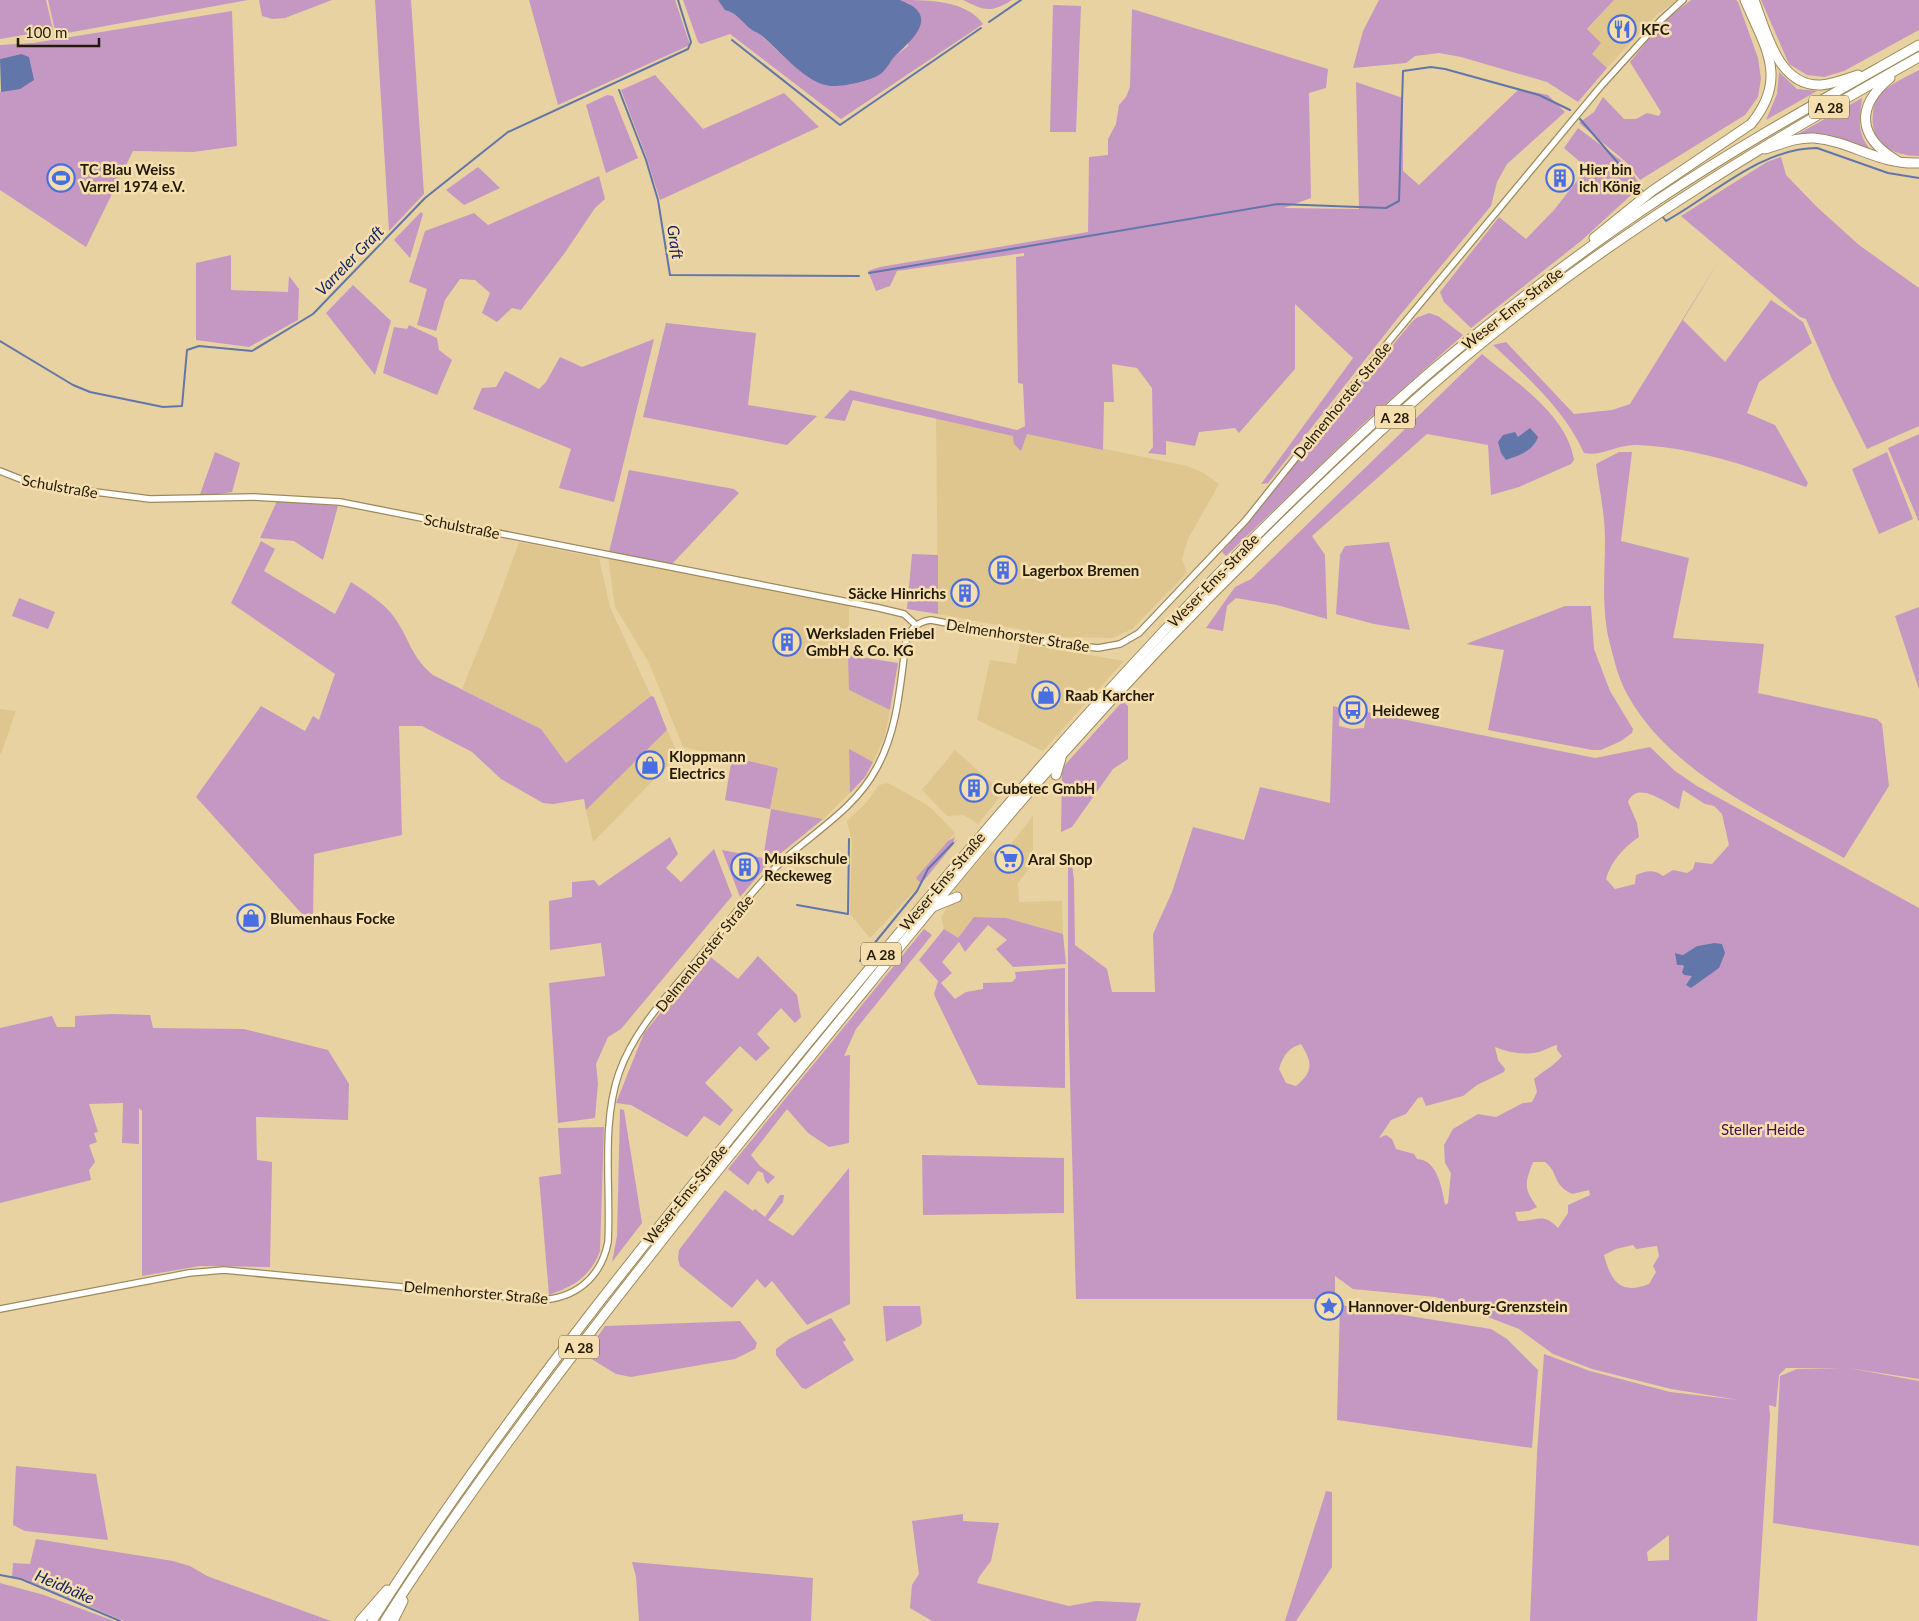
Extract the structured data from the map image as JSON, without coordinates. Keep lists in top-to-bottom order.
{
  "streets": {
    "highway": ["A 28", "Weser-Ems-Straße"],
    "street": ["Delmenhorster Straße", "Schulstraße"]
  },
  "crossings": [
    ["A 28", "Weser-Ems-Straße"],
    ["Delmenhorster Straße", "Schulstraße"]
  ],
  "water": ["Graft", "Varreler Graft", "Heidbäke"],
  "parks": ["Steller Heide"],
  "places": {
    "restaurant": ["KFC"],
    "sports": ["TC Blau Weiss Varrel 1974 e.V."],
    "building": [
      "Hier bin ich König",
      "Lagerbox Bremen",
      "Säcke Hinrichs",
      "Werksladen Friebel GmbH & Co. KG",
      "Cubetec GmbH",
      "Musikschule Reckeweg"
    ],
    "shop": ["Raab Karcher", "Kloppmann Electrics", "Blumenhaus Focke"],
    "bus stop": ["Heideweg"],
    "supermarket": ["Aral Shop"],
    "place": ["Hannover-Oldenburg-Grenzstein"]
  },
  "scale_bar": "100 m"
}
